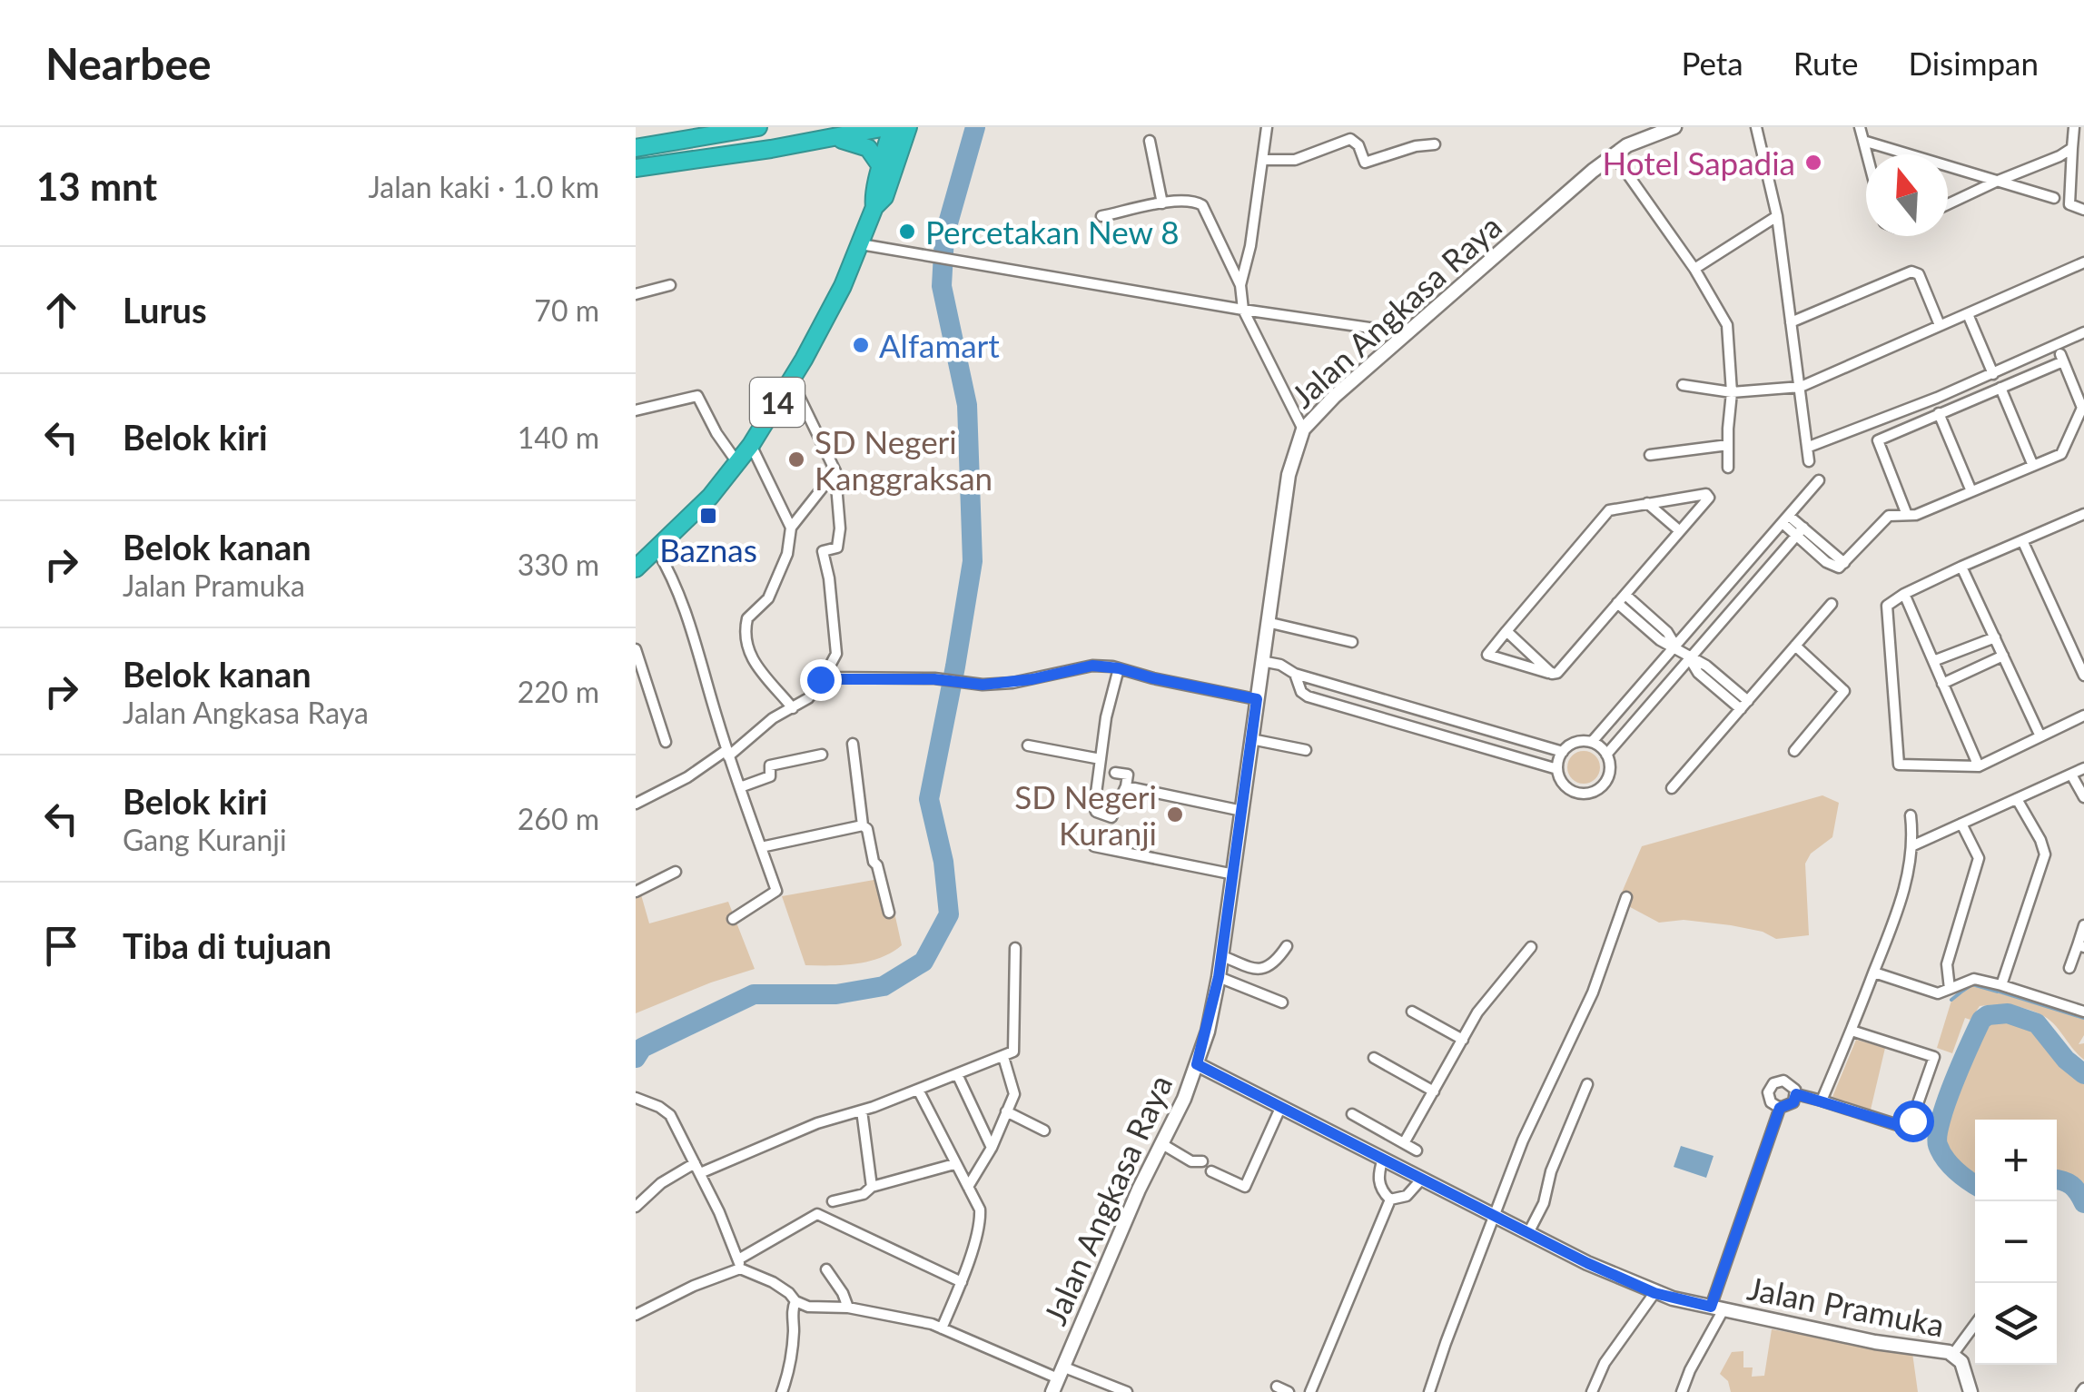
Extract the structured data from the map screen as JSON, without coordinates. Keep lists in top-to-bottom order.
{
  "streets": {
    "highway": ["14"],
    "street": ["Jalan Angkasa Raya", "Jalan Pramuka"]
  },
  "crossings": [
    ["Jalan Angkasa Raya", "Jalan Pramuka"]
  ],
  "places": {
    "other": [
      "Hotel Sapadia",
      "Percetakan New 8",
      "Alfamart",
      "SD Negeri Kanggraksan",
      "SD Negeri Kuranji"
    ],
    "transit": ["Baznas"]
  },
  "north": "top",
  "page": {
    "header": "Nearbee",
    "nav": ["Peta", "Rute", "Disimpan"],
    "heading": ["13 mnt", "Jalan kaki · 1.0 km"],
    "list": [
      ["Lurus", "70 m"],
      ["Belok kiri", "140 m"],
      ["Belok kanan", "Jalan Pramuka", "330 m"],
      ["Belok kanan", "Jalan Angkasa Raya", "220 m"],
      ["Belok kiri", "Gang Kuranji", "260 m"],
      "Tiba di tujuan"
    ],
    "map_buttons": ["+", "−"]
  }
}
